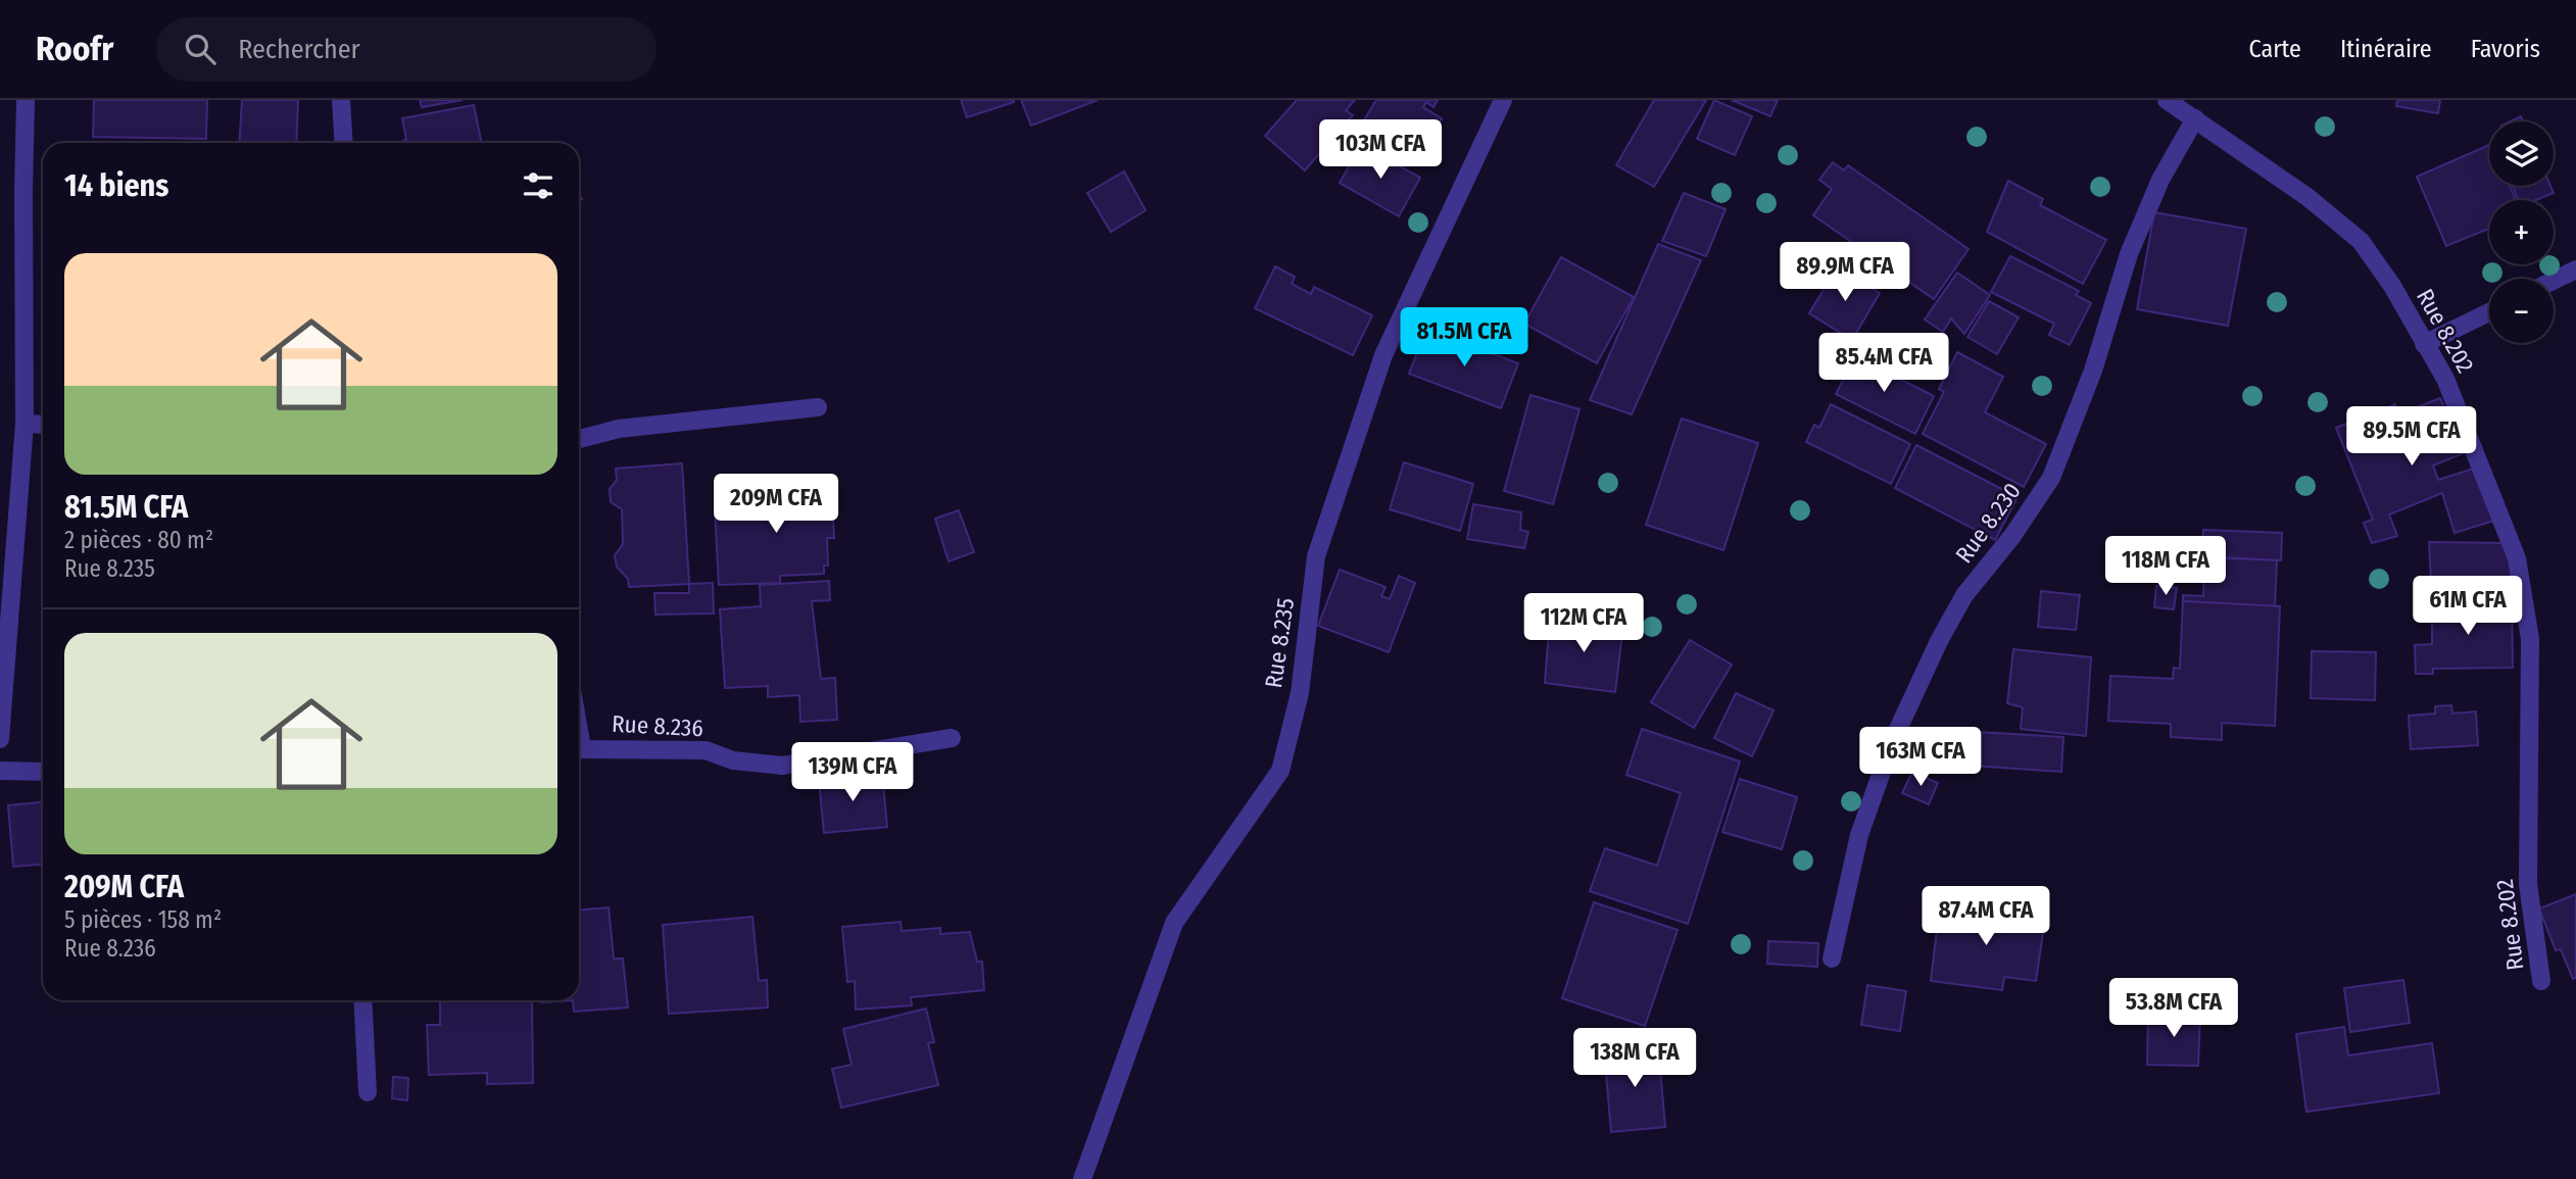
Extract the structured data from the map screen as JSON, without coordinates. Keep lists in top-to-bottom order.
{
  "streets": {
    "street": [
      "Rue 8.202",
      "Rue 8.230",
      "Rue 8.235",
      "Rue 8.236"
    ]
  },
  "crossings": [
    ["Rue 8.202", "Rue 8.230"]
  ],
  "page": {
    "header": "Roofr",
    "search": "Rechercher",
    "nav": ["Carte", "Itinéraire", "Favoris"],
    "price": [
      "103M CFA",
      "89.9M CFA",
      "81.5M CFA",
      "85.4M CFA",
      "89.5M CFA",
      "209M CFA",
      "118M CFA",
      "61M CFA",
      "112M CFA",
      "163M CFA",
      "139M CFA",
      "87.4M CFA",
      "53.8M CFA",
      "138M CFA"
    ],
    "map_buttons": ["+", "−"],
    "heading": "14 biens",
    "list": [
      {
        "name": "81.5M CFA",
        "note": "2 pièces · 80 m² · Rue 8.235"
      },
      {
        "name": "209M CFA",
        "note": "5 pièces · 158 m² · Rue 8.236"
      }
    ]
  }
}
